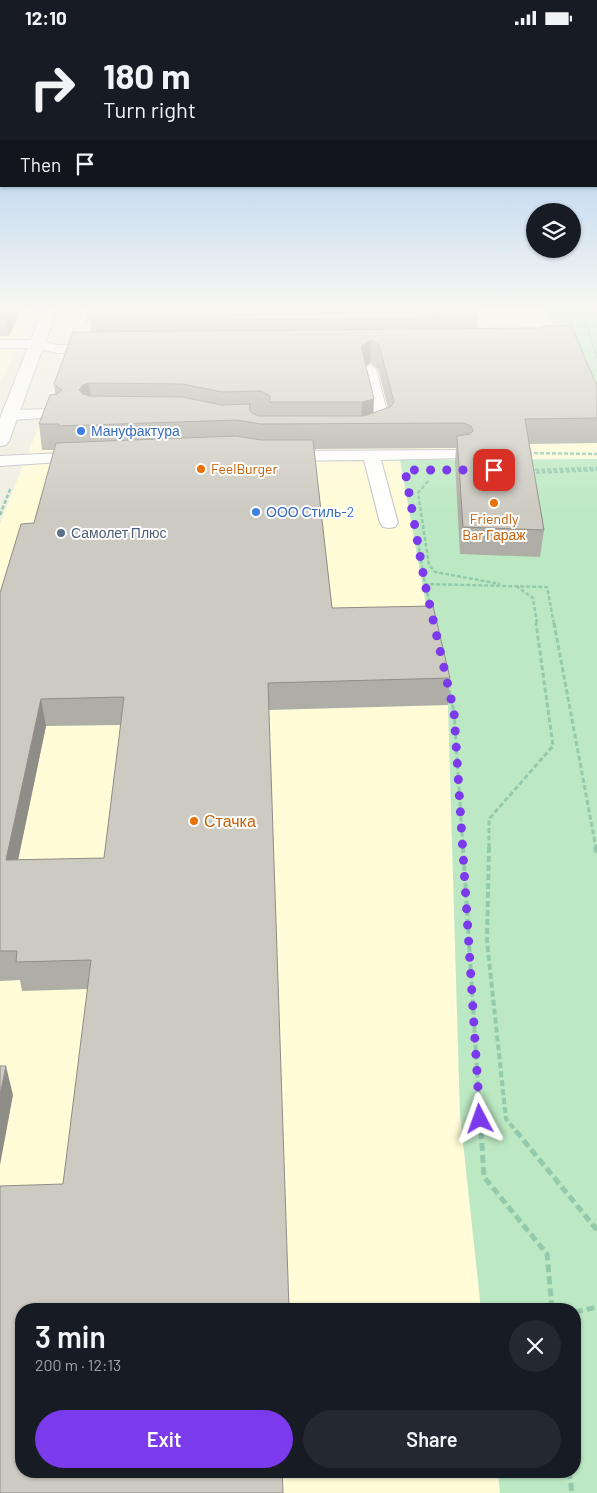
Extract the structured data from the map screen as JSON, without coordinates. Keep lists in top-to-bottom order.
{
  "places": [
    "Мануфактура",
    "FeelBurger",
    "Friendly Bar Гараж",
    "ООО Стиль-2",
    "Самолет Плюс",
    "Стачка"
  ],
  "page": {
    "status": "12:10",
    "turn": ["180 m", "Turn right"],
    "then": "Then",
    "heading": ["3 min", "200 m · 12:13"],
    "buttons": ["Exit", "Share"]
  }
}
